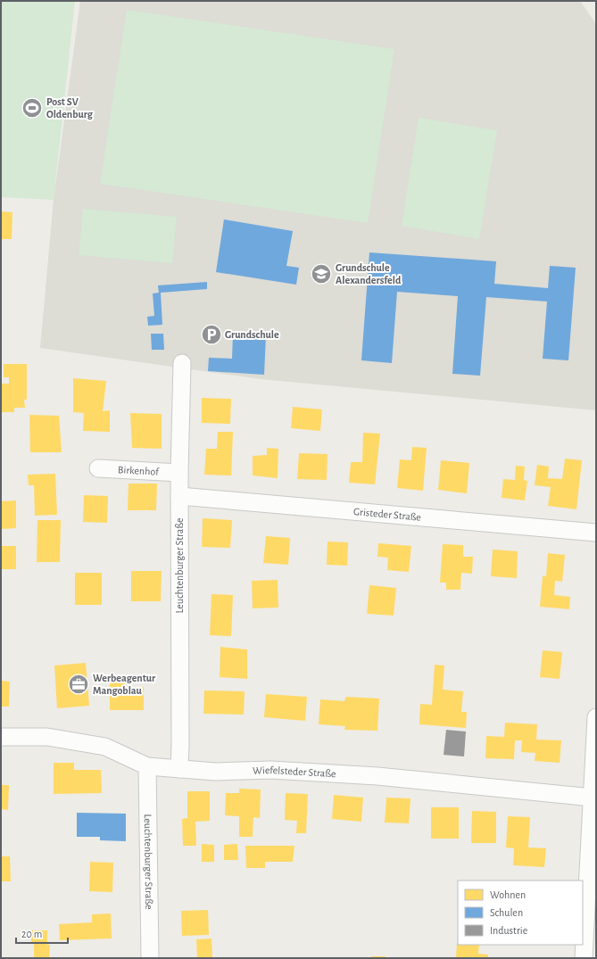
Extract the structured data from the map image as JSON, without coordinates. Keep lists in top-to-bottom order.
{
  "streets": {
    "street": [
      "Birkenhof",
      "Gristeder Straße",
      "Leuchtenburger Straße",
      "Wiefelsteder Straße"
    ]
  },
  "crossings": [
    ["Birkenhof", "Leuchtenburger Straße"],
    ["Gristeder Straße", "Leuchtenburger Straße"],
    ["Leuchtenburger Straße", "Wiefelsteder Straße"]
  ],
  "places": {
    "sports": ["Post SV Oldenburg"],
    "school or university": ["Grundschule Alexandersfeld"],
    "parking": ["Grundschule"],
    "office": ["Werbeagentur Mangoblau"]
  },
  "legend": ["Wohnen", "Schulen", "Industrie"],
  "scale_bar": "20 m"
}
